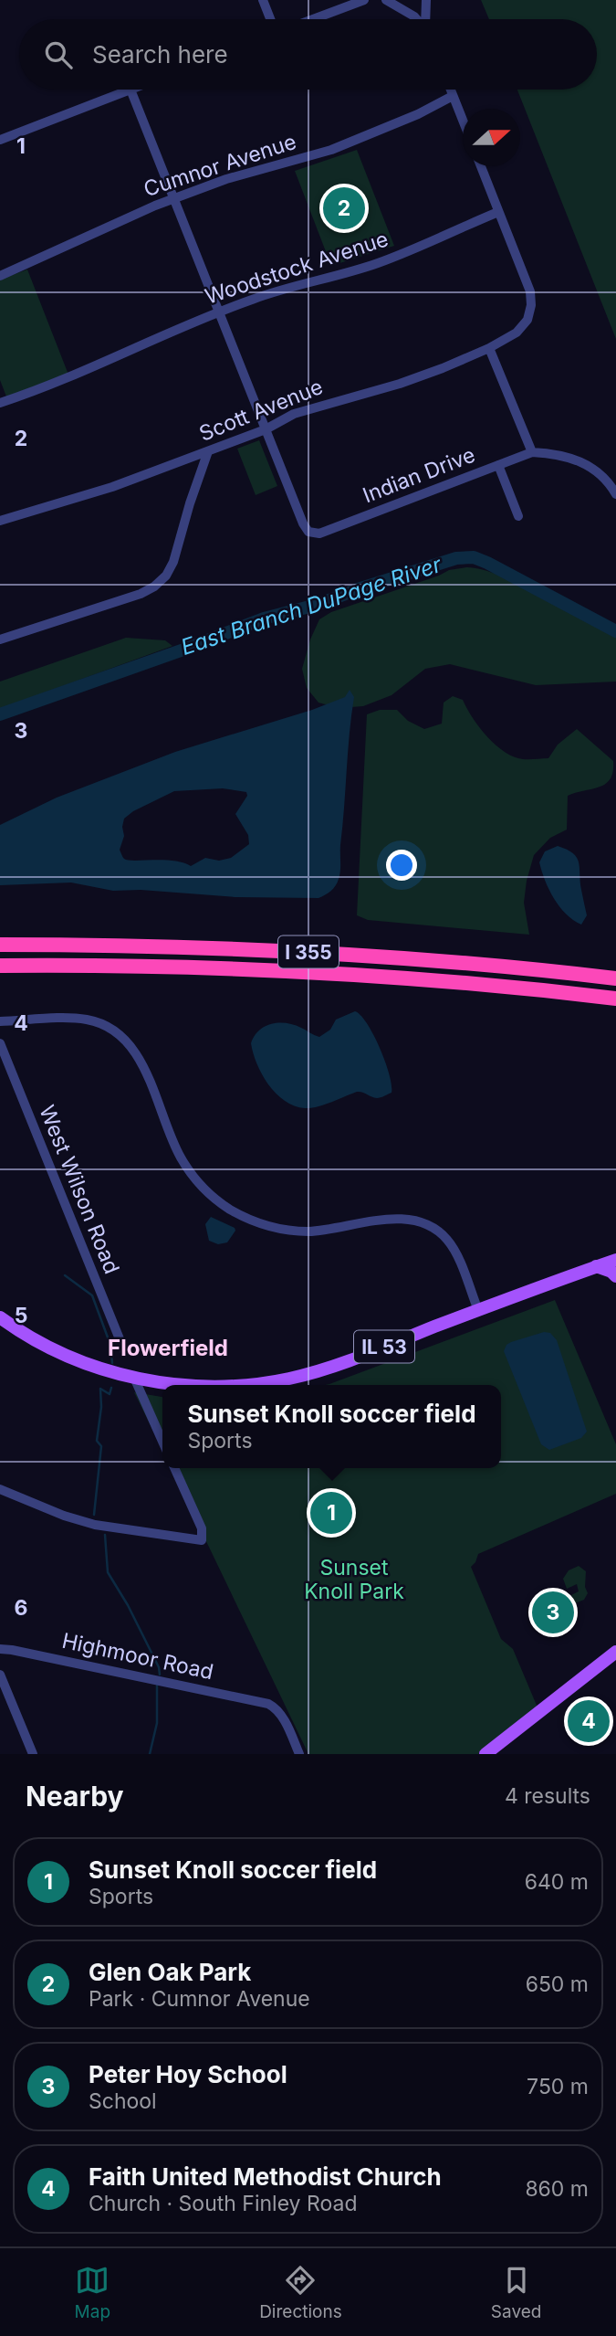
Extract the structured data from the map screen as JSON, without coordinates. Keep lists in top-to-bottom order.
{
  "streets": {
    "highway": ["I 355"],
    "main road": ["IL 53"],
    "street": [
      "Cumnor Avenue",
      "Woodstock Avenue",
      "Scott Avenue",
      "Indian Drive",
      "West Wilson Road",
      "Highmoor Road"
    ]
  },
  "crossings": [
    ["Woodstock Avenue", "Scott Avenue"],
    ["Scott Avenue", "Indian Drive"]
  ],
  "districts": ["Flowerfield"],
  "water": ["East Branch DuPage River"],
  "parks": ["Sunset Knoll Park"],
  "north": "right",
  "page": {
    "search": "Search here",
    "pins": [
      "2",
      "1",
      "3",
      "4"
    ],
    "popup": ["Sunset Knoll soccer field", "Sports"],
    "heading": ["Nearby", "4 results"],
    "list": [
      {
        "mark": "1",
        "name": "Sunset Knoll soccer field",
        "note": "Sports",
        "value": "640 m"
      },
      {
        "mark": "2",
        "name": "Glen Oak Park",
        "note": "Park · Cumnor Avenue",
        "value": "650 m"
      },
      {
        "mark": "3",
        "name": "Peter Hoy School",
        "note": "School",
        "value": "750 m"
      },
      {
        "mark": "4",
        "name": "Faith United Methodist Church",
        "note": "Church · South Finley Road",
        "value": "860 m"
      }
    ],
    "nav": ["Map", "Directions", "Saved"]
  },
  "grid": {
    "rows": [
      "1",
      "2",
      "3",
      "4",
      "5",
      "6"
    ]
  }
}
